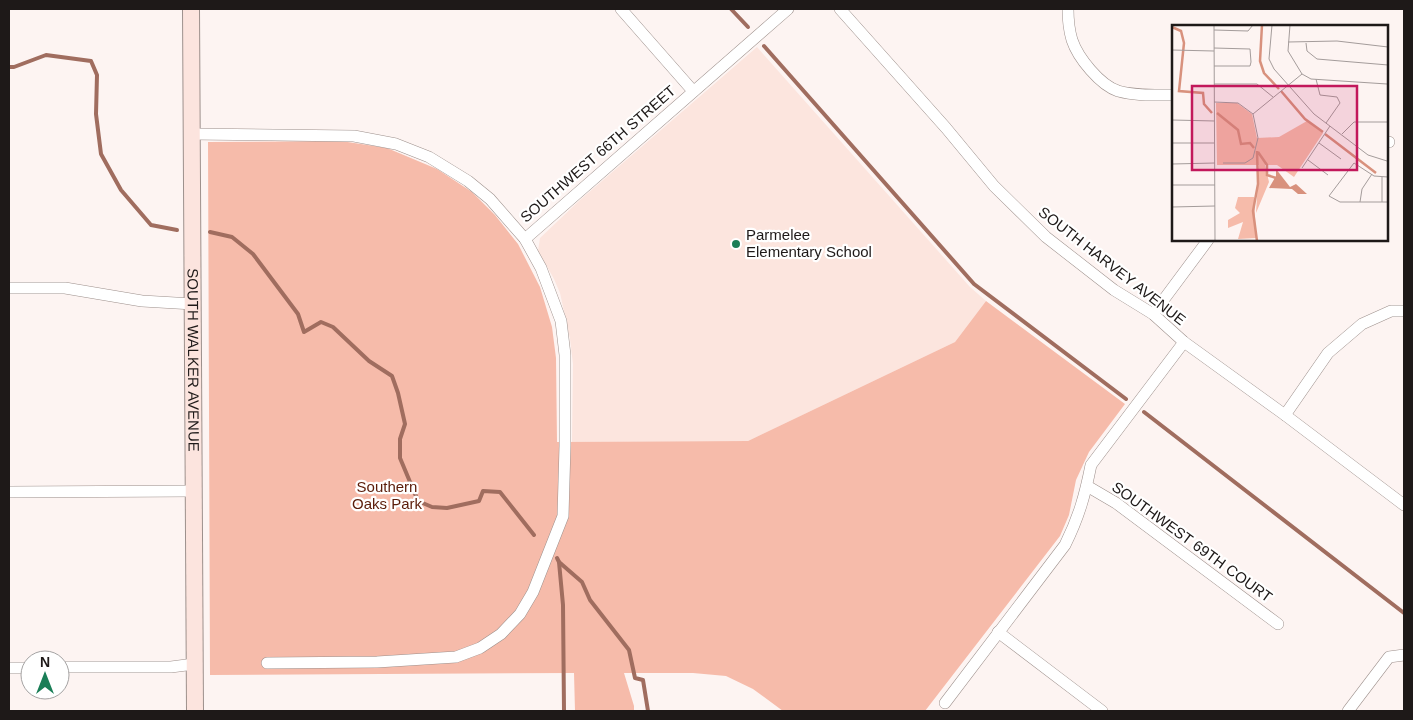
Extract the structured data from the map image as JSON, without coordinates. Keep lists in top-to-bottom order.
{
  "streets": {
    "main road": ["SOUTH WALKER AVENUE"],
    "street": ["SOUTHWEST 66TH STREET", "SOUTH HARVEY AVENUE", "SOUTHWEST 69TH COURT"]
  },
  "crossings": [
    ["SOUTHWEST 66TH STREET", "SOUTH WALKER AVENUE"]
  ],
  "parks": ["Southern Oaks Park"],
  "places": ["Parmelee Elementary School"],
  "north": "top"
}
